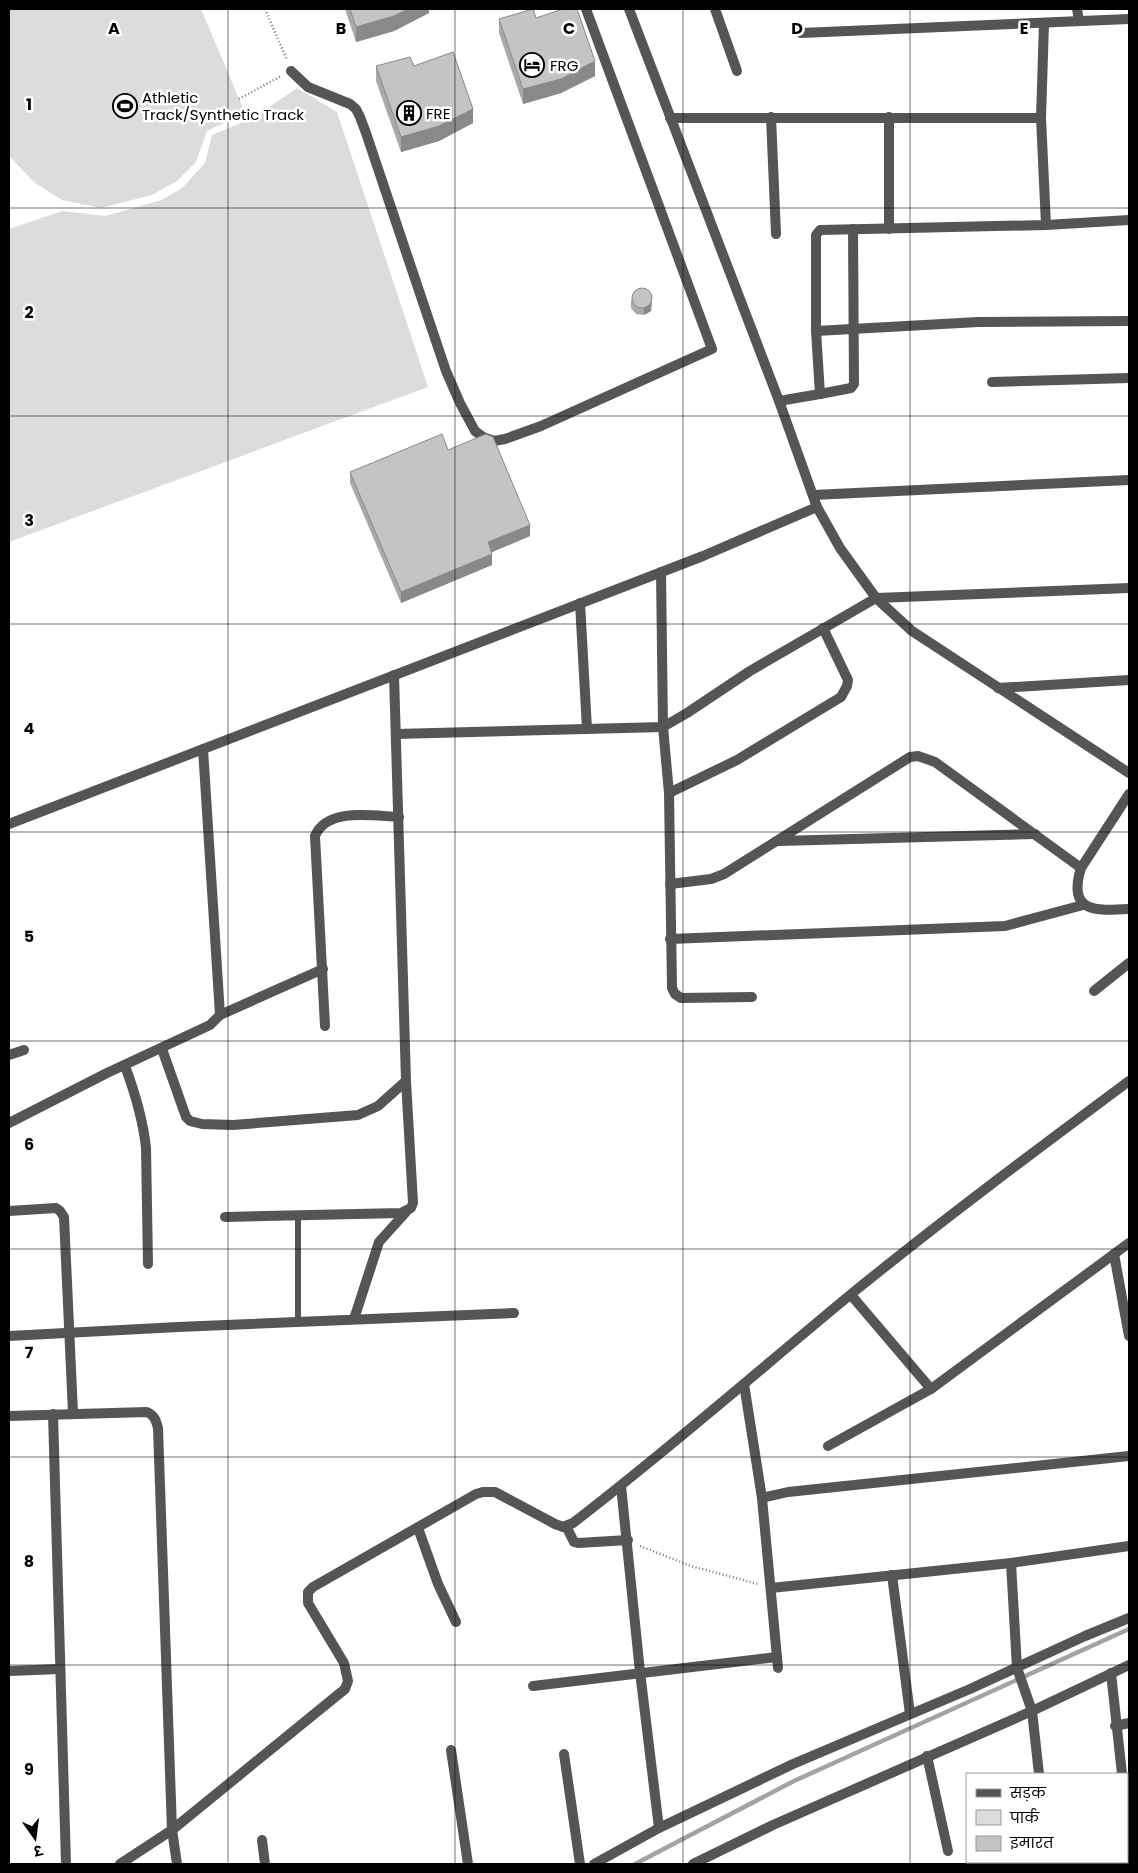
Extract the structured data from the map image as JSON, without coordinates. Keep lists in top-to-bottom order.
{
  "places": {
    "hotel": ["FRG"],
    "sports": ["Athletic Track/Synthetic Track"],
    "building": ["FRE"]
  },
  "legend": ["सड़क", "पार्क", "इमारत"],
  "north": "bottom",
  "grid": {
    "columns": [
      "A",
      "B",
      "C",
      "D",
      "E"
    ],
    "rows": [
      "1",
      "2",
      "3",
      "4",
      "5",
      "6",
      "7",
      "8",
      "9"
    ]
  }
}
